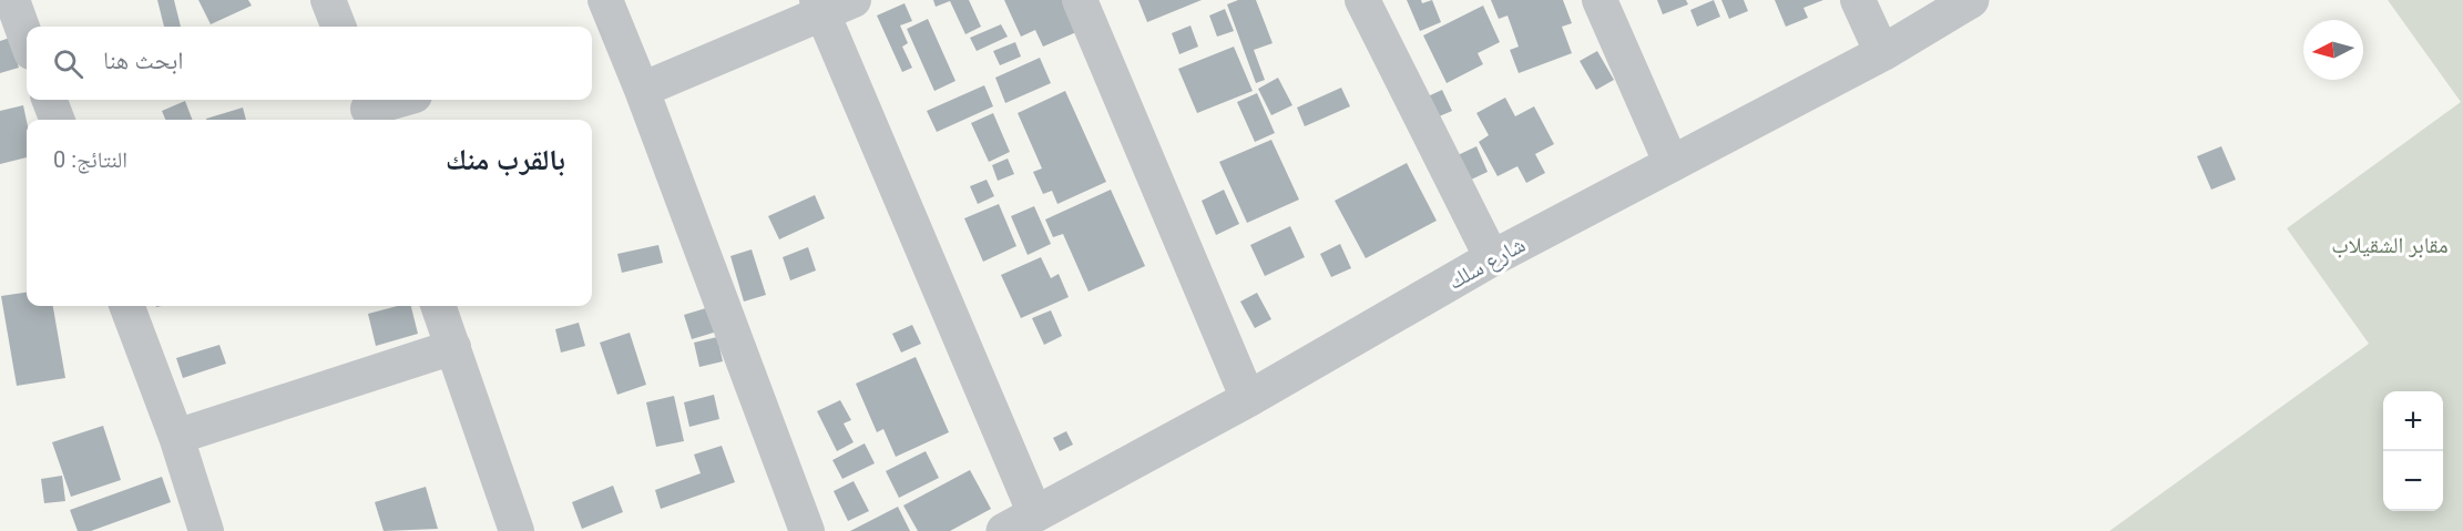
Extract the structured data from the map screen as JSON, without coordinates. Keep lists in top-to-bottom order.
{
  "streets": {
    "street": ["شارع سلك"]
  },
  "parks": ["مقابر الشقيلاب"],
  "north": "left",
  "page": {
    "search": "ابحث هنا",
    "heading": ["بالقرب منك", "النتائج: 0"],
    "map_buttons": ["+", "−"]
  }
}
